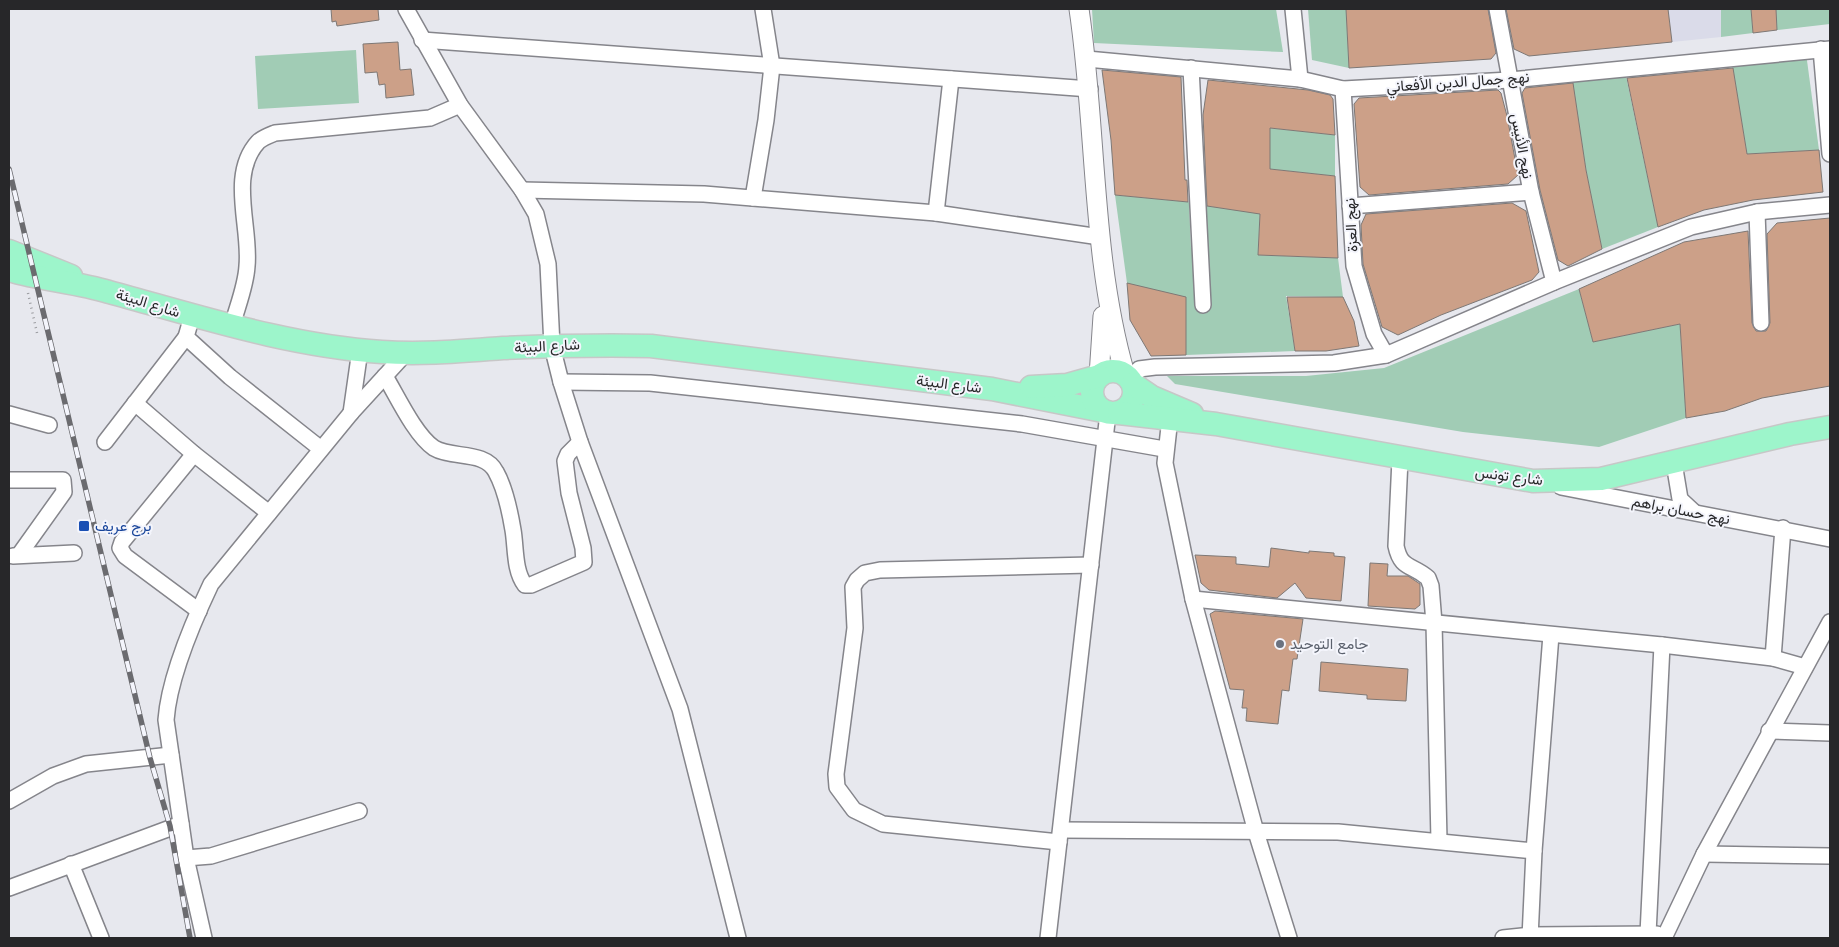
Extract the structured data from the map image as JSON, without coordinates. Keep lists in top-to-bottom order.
{
  "streets": {
    "main road": ["شارع البيئة", "شارع تونس"],
    "street": [
      "نهج جمال الدين الأفعاني",
      "نهج الأنيس",
      "نهج العزة",
      "نهج حسان براهم"
    ]
  },
  "crossings": [
    ["نهج جمال الدين الأفعاني", "نهج الأنيس"],
    ["نهج جمال الدين الأفعاني", "نهج العزة"],
    ["شارع البيئة", "شارع تونس"],
    ["شارع تونس", "نهج حسان براهم"]
  ],
  "places": {
    "transit": ["برج عريف"],
    "other": ["جامع التوحيد"]
  }
}
